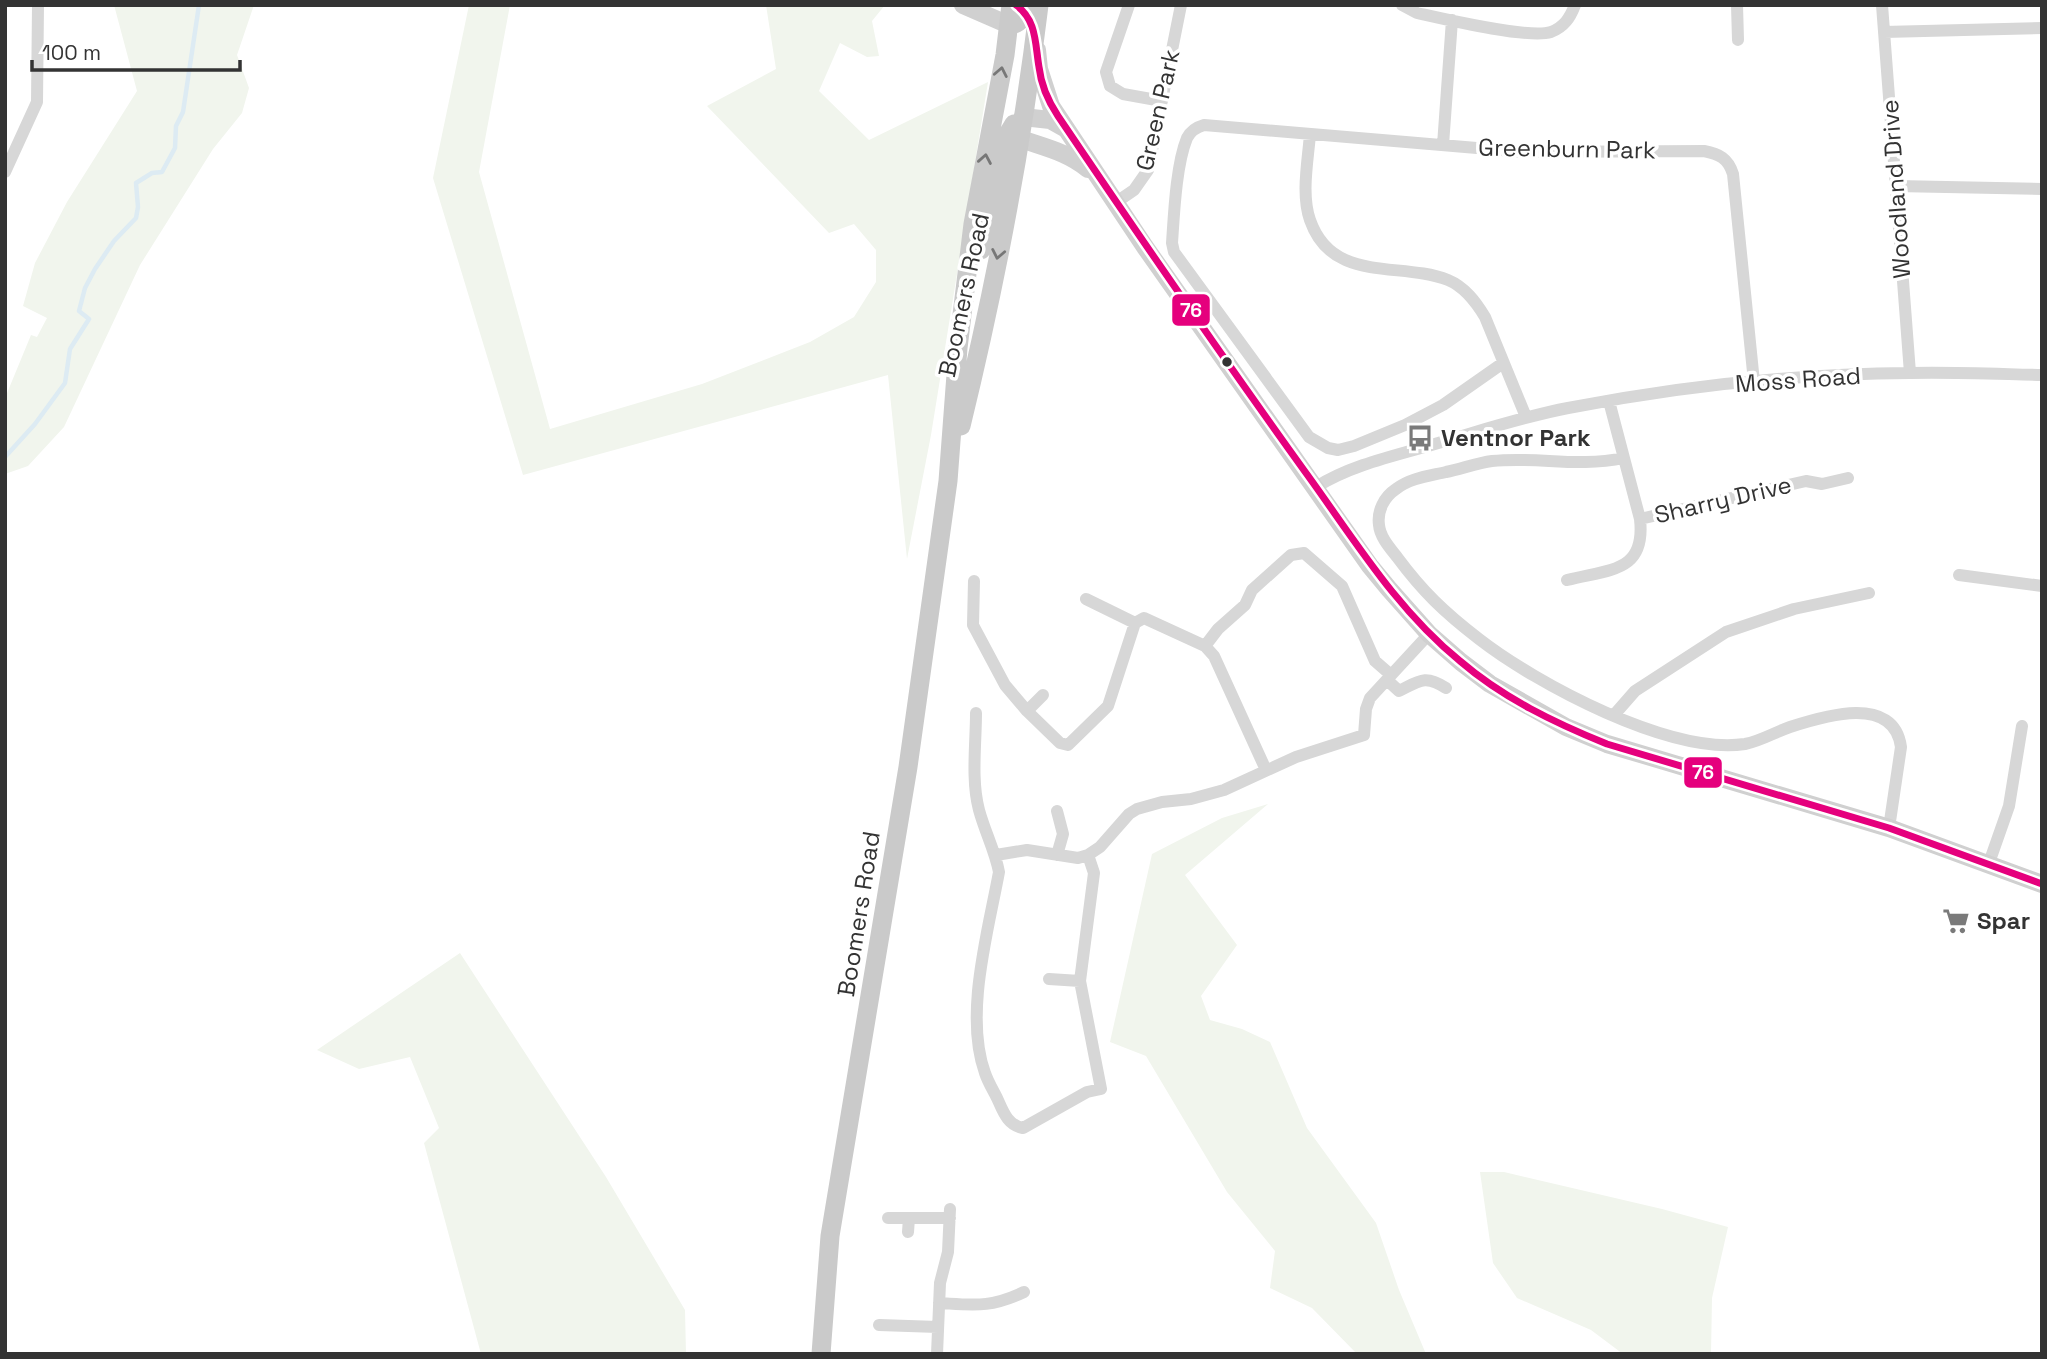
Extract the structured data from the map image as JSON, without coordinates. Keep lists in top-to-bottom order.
{
  "streets": {
    "main road": ["Boomers Road"],
    "street": [
      "Green Park",
      "Greenburn Park",
      "Woodland Drive",
      "Moss Road",
      "Sharry Drive"
    ]
  },
  "crossings": [
    ["Greenburn Park", "Moss Road"],
    ["Woodland Drive", "Moss Road"],
    ["Moss Road", "Sharry Drive"]
  ],
  "places": {
    "bus stop": ["Ventnor Park"],
    "supermarket": ["Spar"]
  },
  "lines": ["transit line 76"],
  "scale_bar": "100 m"
}
